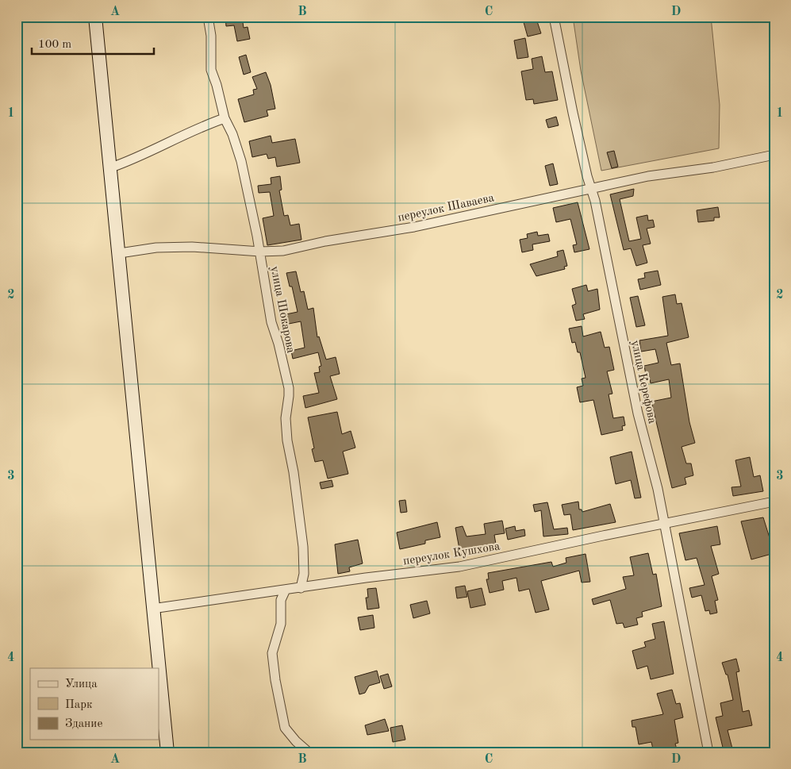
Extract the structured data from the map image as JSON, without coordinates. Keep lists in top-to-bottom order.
{
  "streets": {
    "street": [
      "переулок Шаваева",
      "улица Шокарова",
      "улица Керефова",
      "переулок Кушхова"
    ]
  },
  "crossings": [
    ["переулок Шаваева", "улица Шокарова"],
    ["переулок Шаваева", "улица Керефова"],
    ["улица Шокарова", "переулок Кушхова"],
    ["улица Керефова", "переулок Кушхова"]
  ],
  "legend": ["Улица", "Парк", "Здание"],
  "scale_bar": "100 m",
  "grid": {
    "columns": [
      "A",
      "B",
      "C",
      "D"
    ],
    "rows": [
      "1",
      "2",
      "3",
      "4"
    ]
  }
}
